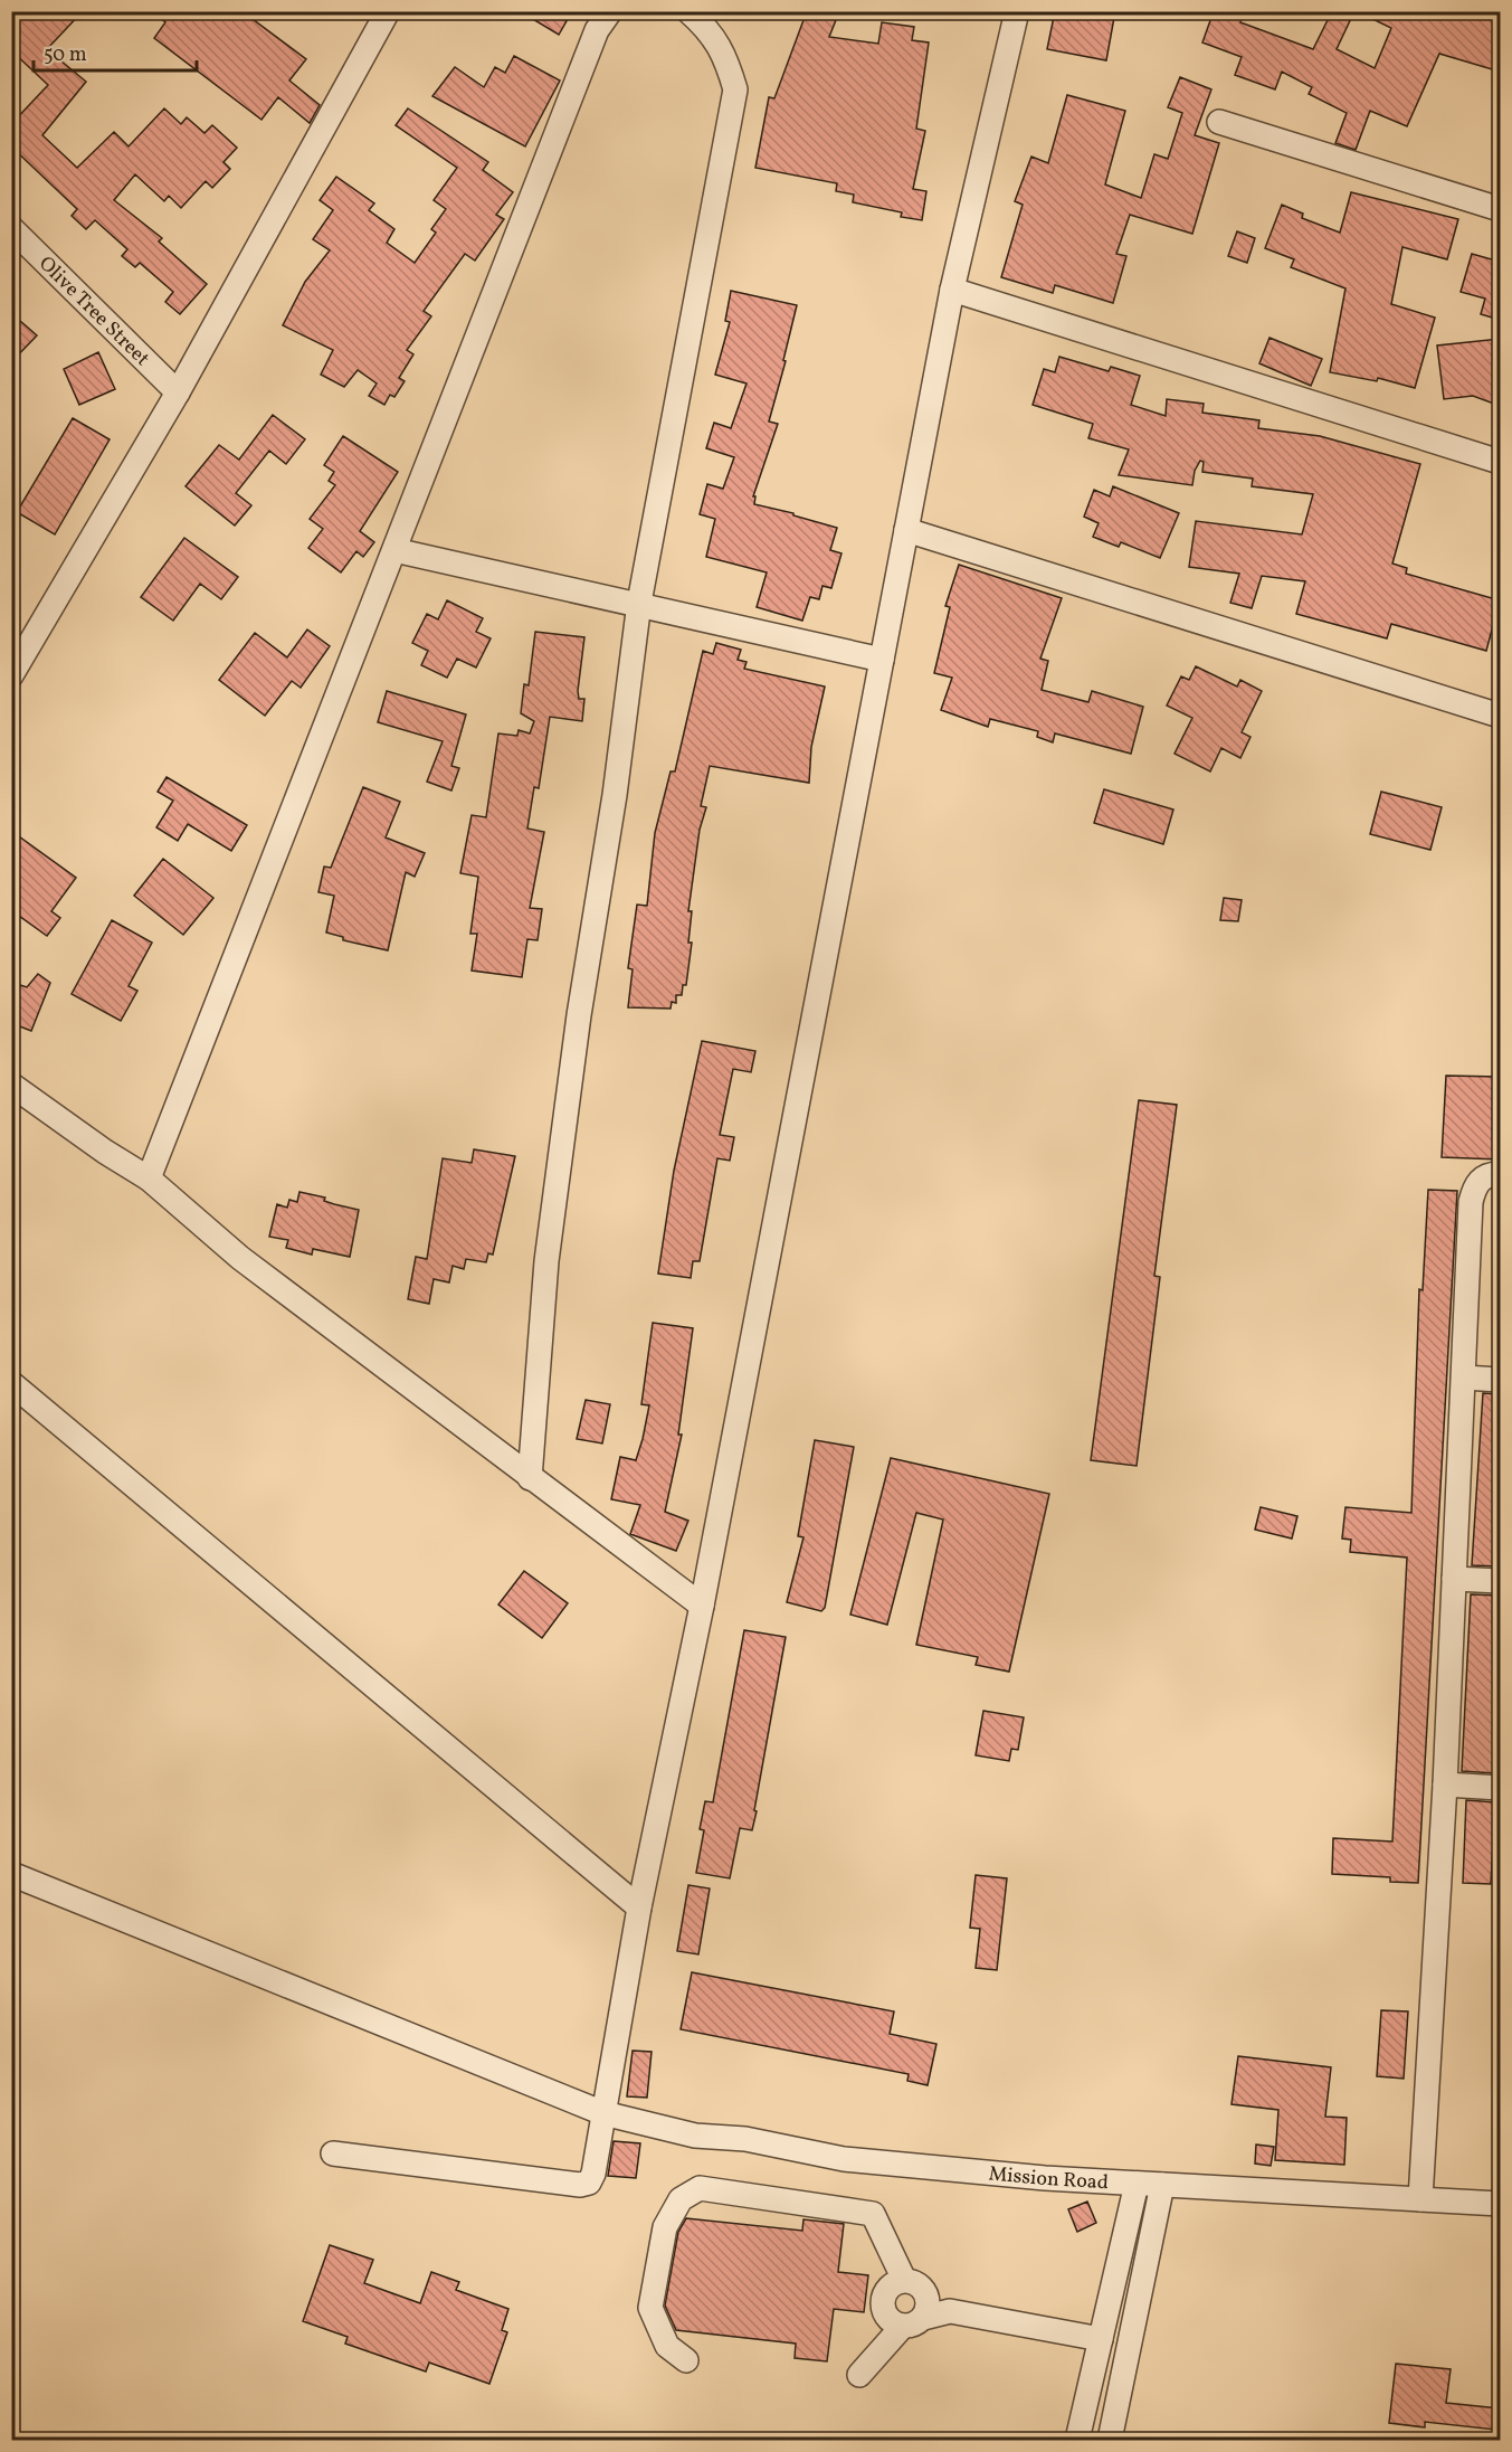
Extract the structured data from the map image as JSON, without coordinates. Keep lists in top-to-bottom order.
{
  "streets": {
    "street": ["Olive Tree Street", "Mission Road"]
  },
  "scale_bar": "50 m"
}
